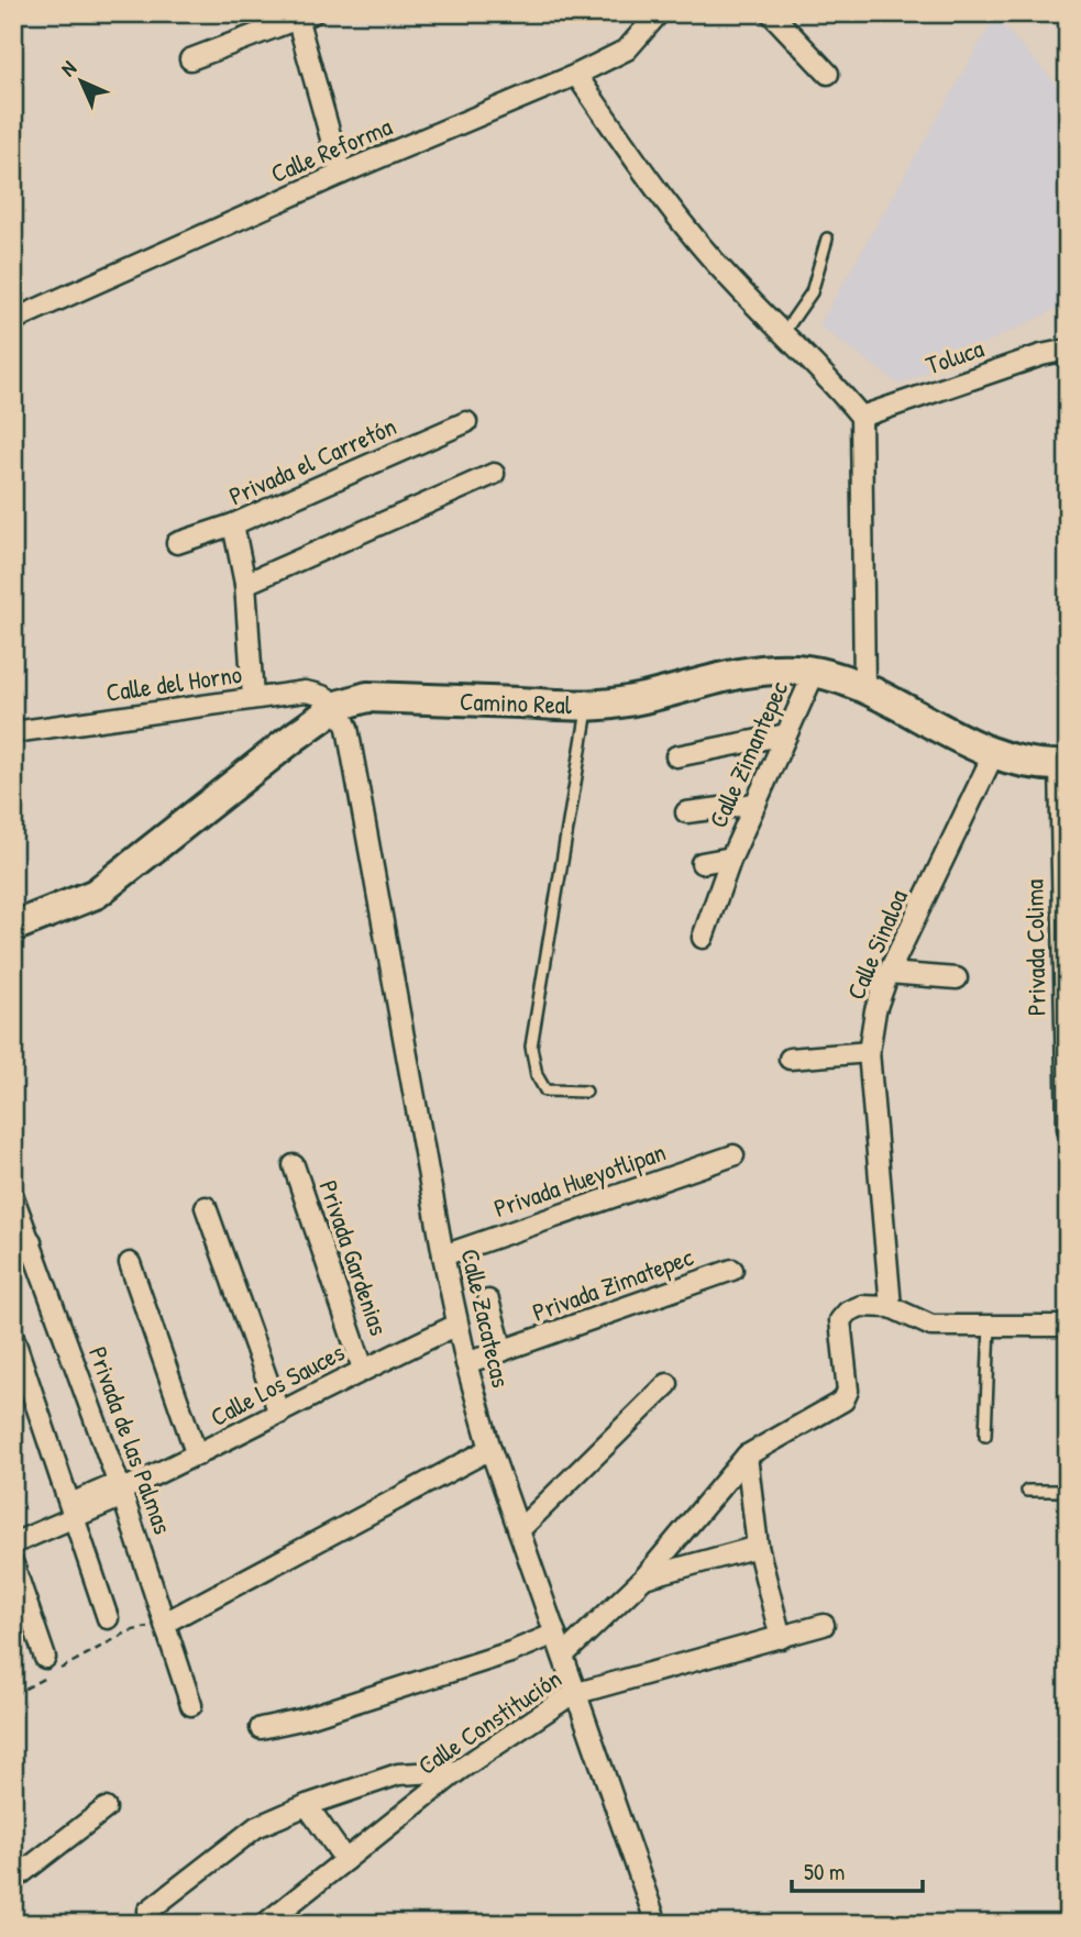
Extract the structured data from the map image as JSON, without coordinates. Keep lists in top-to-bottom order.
{
  "streets": {
    "main road": ["Camino Real"],
    "street": [
      "Calle Reforma",
      "Toluca",
      "Privada el Carretón",
      "Calle del Horno",
      "Calle Zimantepec",
      "Calle Sinaloa",
      "Privada Colima",
      "Privada Hueyotlipan",
      "Privada Gardenias",
      "Privada Zimatepec",
      "Calle Zacatecas",
      "Calle Los Sauces",
      "Privada de las Palmas",
      "Calle Constitución"
    ]
  },
  "crossings": [
    ["Calle del Horno", "Camino Real"],
    ["Calle del Horno", "Calle Zacatecas"],
    ["Camino Real", "Calle Zimantepec"],
    ["Camino Real", "Calle Sinaloa"],
    ["Camino Real", "Privada Colima"],
    ["Camino Real", "Calle Zacatecas"],
    ["Privada Hueyotlipan", "Calle Zacatecas"],
    ["Privada Gardenias", "Calle Los Sauces"],
    ["Privada Zimatepec", "Calle Zacatecas"],
    ["Calle Zacatecas", "Calle Los Sauces"],
    ["Calle Zacatecas", "Calle Constitución"],
    ["Calle Los Sauces", "Privada de las Palmas"]
  ],
  "scale_bar": "50 m",
  "north": "top left"
}
